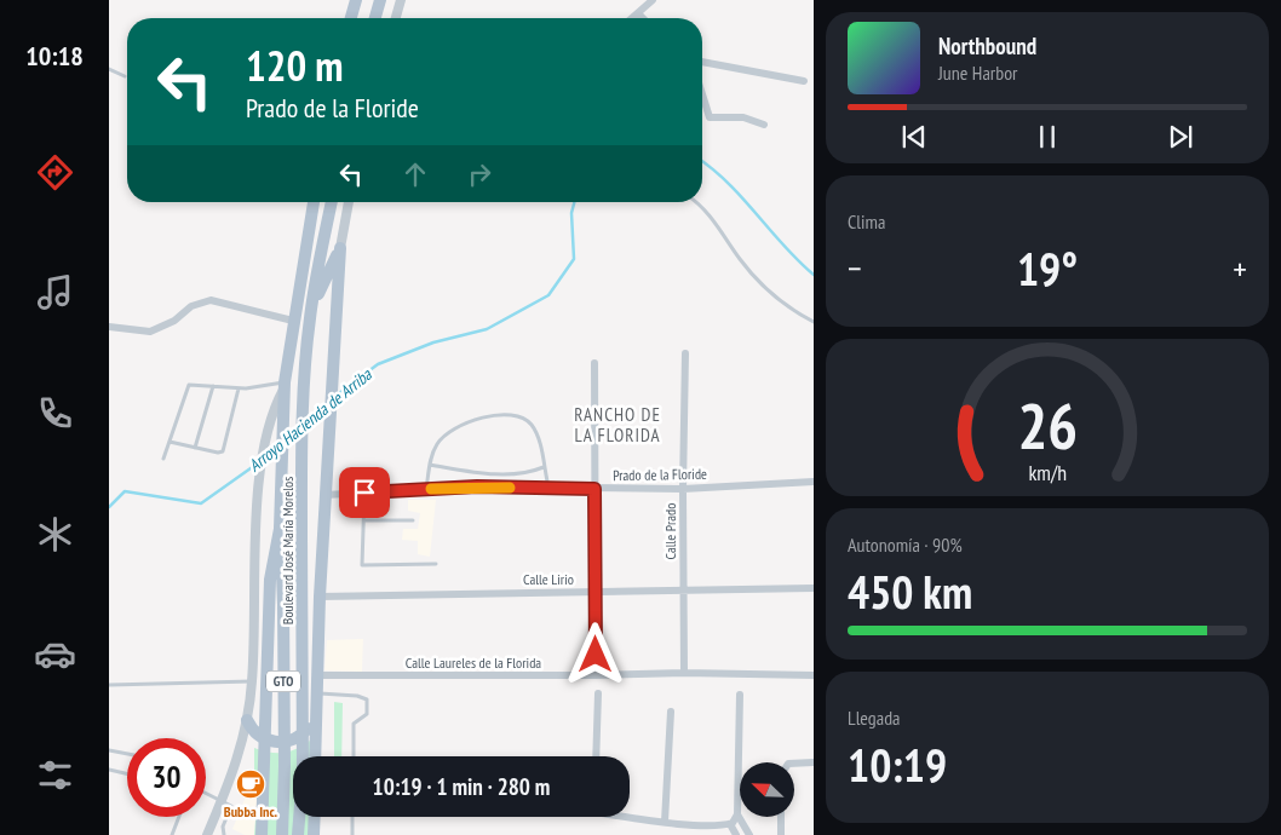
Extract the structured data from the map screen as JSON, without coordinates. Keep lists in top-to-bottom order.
{
  "streets": {
    "main road": ["Boulevard José María Morelos", "GTO"],
    "street": [
      "Prado de la Floride",
      "Calle Prado",
      "Calle Lirio",
      "Calle Laureles de la Florida"
    ]
  },
  "crossings": [
    ["Prado de la Floride", "Calle Prado"],
    ["Calle Prado", "Calle Lirio"],
    ["Calle Prado", "Calle Laureles de la Florida"]
  ],
  "districts": ["RANCHO DE LA FLORIDA"],
  "water": ["Arroyo Hacienda de Arriba"],
  "places": {
    "cafe": ["Bubba Inc."]
  },
  "north": "top left",
  "page": {
    "tabs": "10:18",
    "turn": ["120 m", "Prado de la Floride"],
    "song": ["Northbound", "June Harbor"],
    "tile": [
      "Clima",
      ["Autonomía · 90%", "450 km"],
      ["Llegada", "10:19"]
    ],
    "heat": ["−", "19°", "+"],
    "limit": "30",
    "trip": "10:19 · 1 min · 280 m",
    "gauge": ["26", "km/h"]
  }
}
